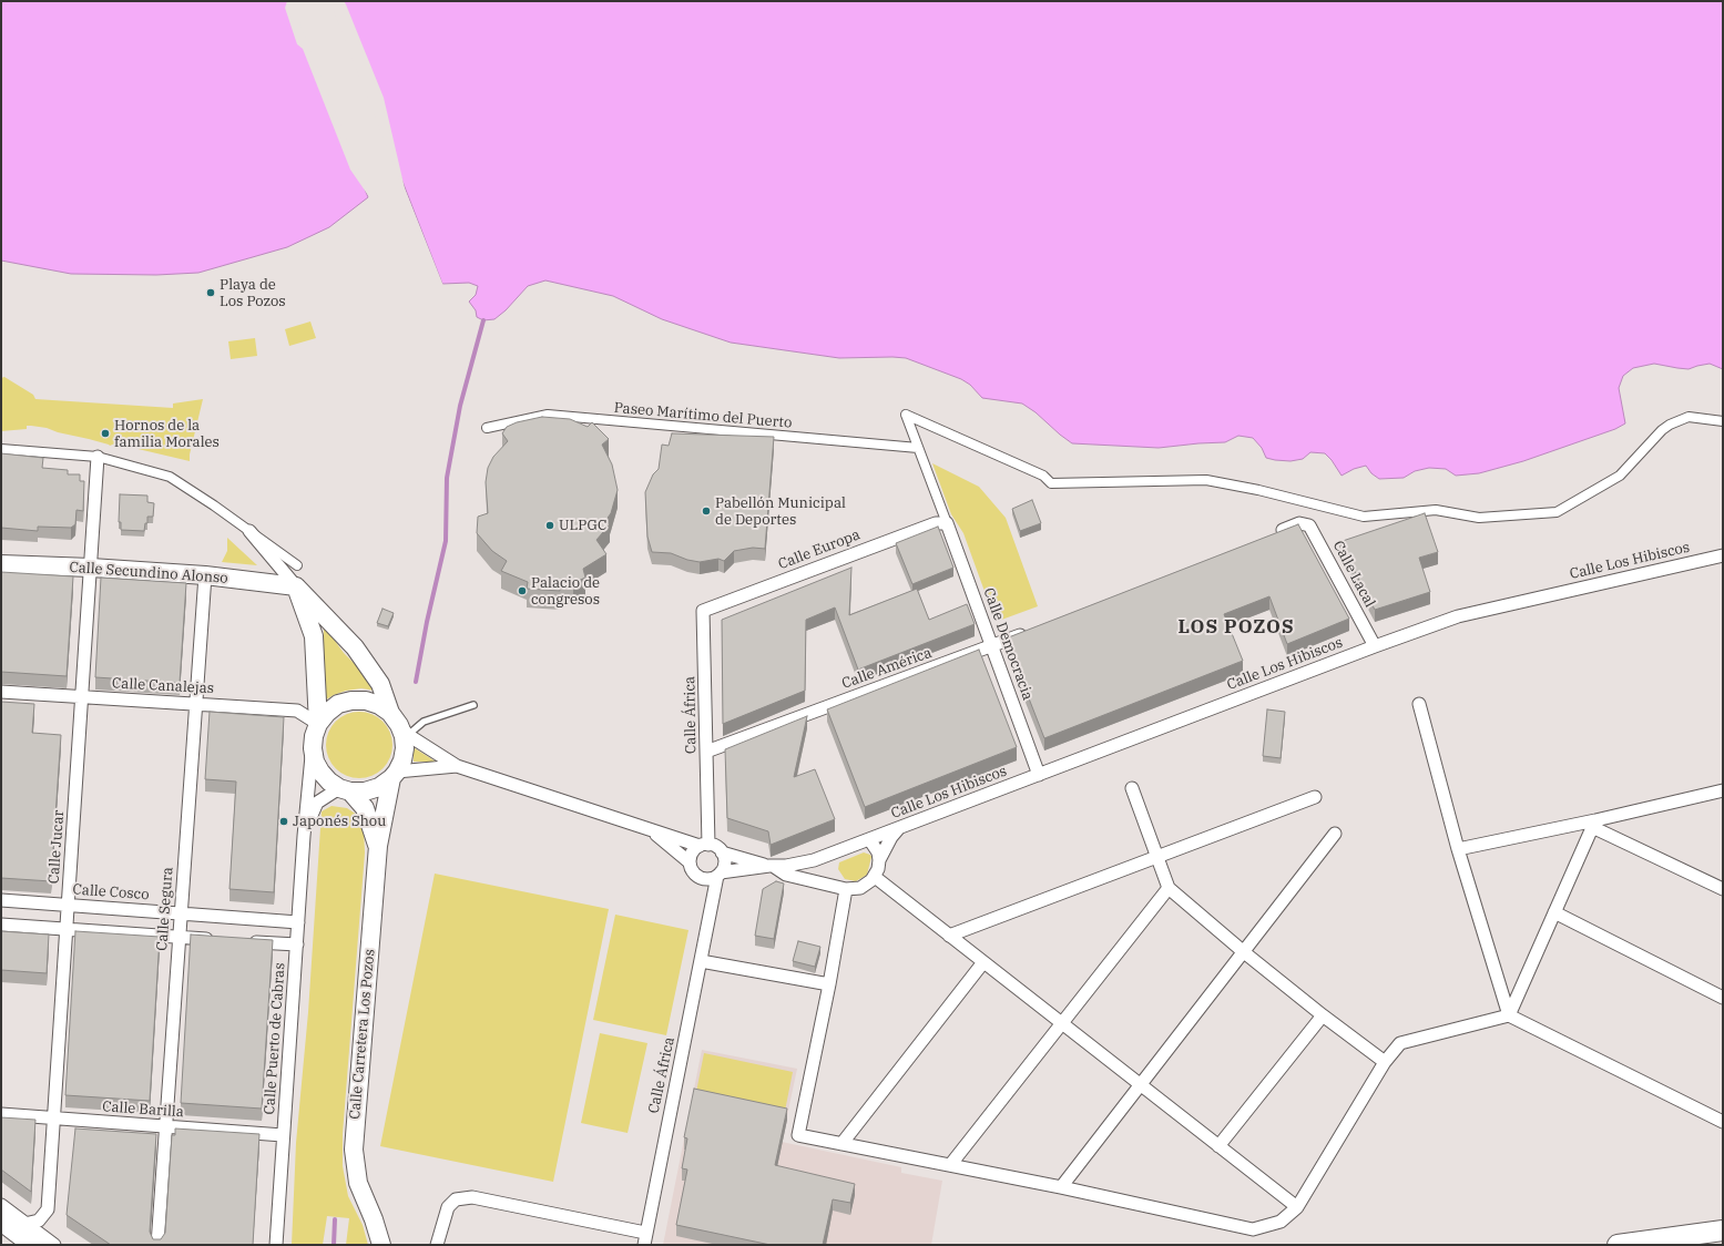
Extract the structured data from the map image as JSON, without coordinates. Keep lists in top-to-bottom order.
{
  "streets": {
    "main road": ["Calle Secundino Alonso", "Calle Carretera Los Pozos"],
    "street": [
      "Paseo Marítimo del Puerto",
      "Calle Europa",
      "Calle Los Hibiscos",
      "Calle Lacal",
      "Calle Democracia",
      "Calle América",
      "Calle Canalejas",
      "Calle África",
      "Calle Jucar",
      "Calle Cosco",
      "Calle Segura",
      "Calle Puerto de Cabras",
      "Calle Barilla"
    ]
  },
  "crossings": [
    ["Calle Europa", "Calle Democracia"],
    ["Calle Europa", "Calle África"],
    ["Calle Los Hibiscos", "Calle Lacal"],
    ["Calle Los Hibiscos", "Calle Democracia"],
    ["Calle Secundino Alonso", "Calle Jucar"],
    ["Calle Secundino Alonso", "Calle Segura"],
    ["Calle Democracia", "Calle América"],
    ["Calle América", "Calle África"],
    ["Calle Canalejas", "Calle Jucar"],
    ["Calle Canalejas", "Calle Segura"],
    ["Calle Canalejas", "Calle Carretera Los Pozos"],
    ["Calle Canalejas", "Calle Puerto de Cabras"],
    ["Calle Jucar", "Calle Cosco"],
    ["Calle Jucar", "Calle Barilla"],
    ["Calle Cosco", "Calle Segura"],
    ["Calle Cosco", "Calle Puerto de Cabras"],
    ["Calle Segura", "Calle Barilla"],
    ["Calle Carretera Los Pozos", "Calle Puerto de Cabras"],
    ["Calle Puerto de Cabras", "Calle Barilla"]
  ],
  "districts": ["LOS POZOS"],
  "places": [
    "Playa de Los Pozos",
    "Hornos de la familia Morales",
    "Pabellón Municipal de Deportes",
    "ULPGC",
    "Palacio de congresos",
    "Japonés Shou"
  ]
}
